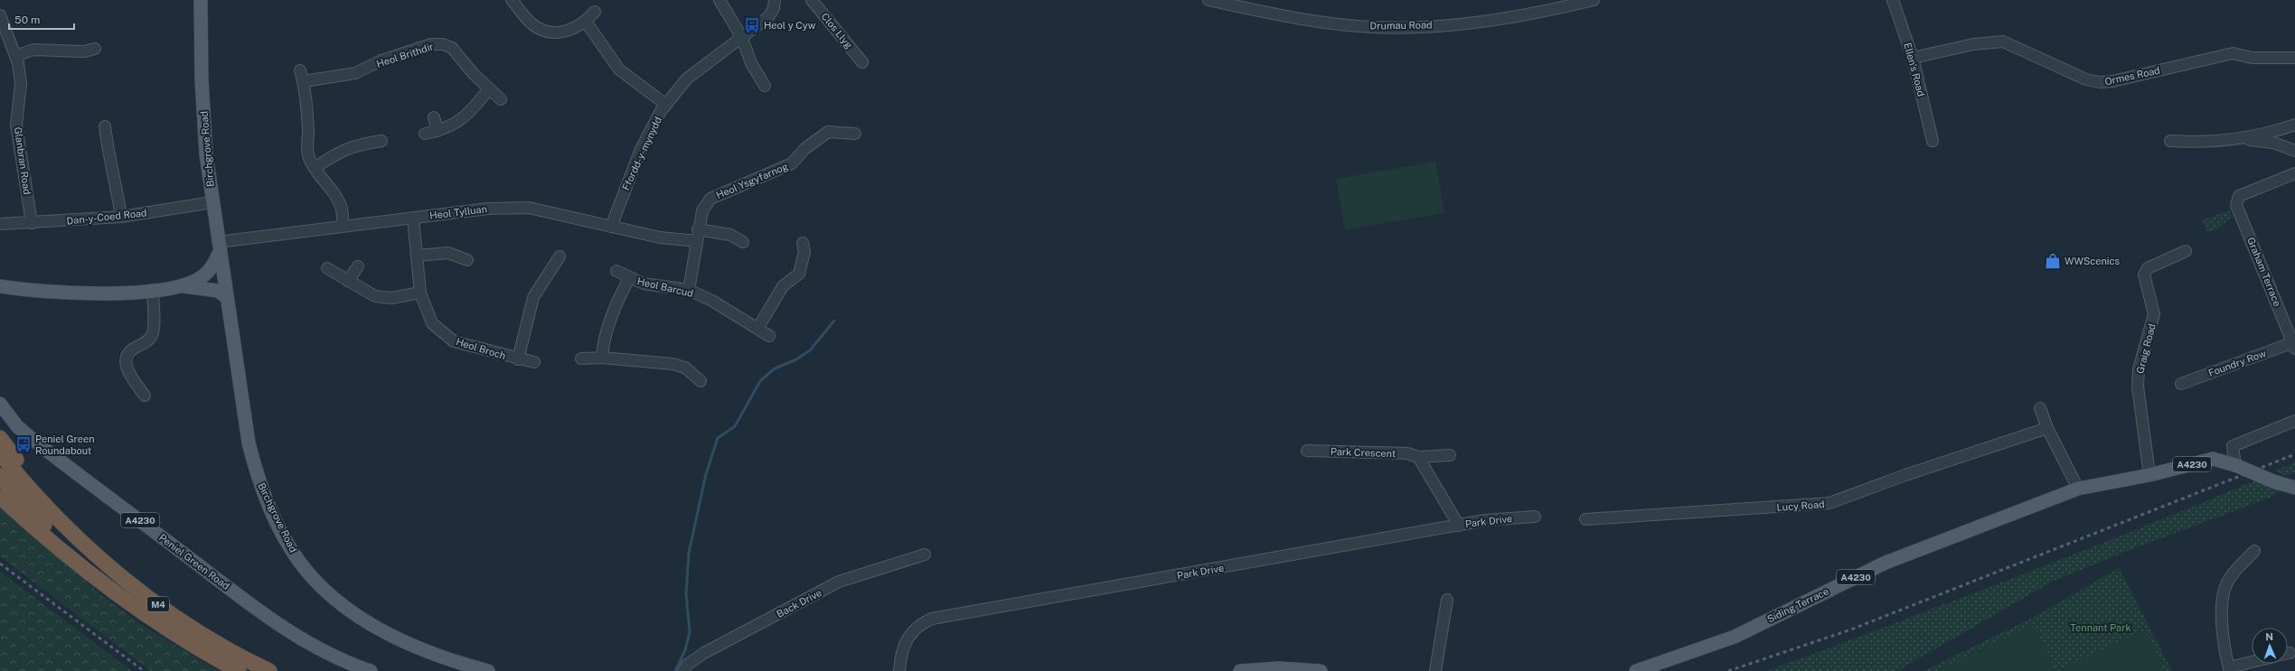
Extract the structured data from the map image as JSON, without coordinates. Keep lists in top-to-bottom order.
{
  "streets": {
    "highway": ["M4"],
    "main road": [
      "Birchgrove Road",
      "A4230",
      "Peniel Green Road",
      "Siding Terrace"
    ],
    "street": [
      "Drumau Road",
      "Clos Llyg",
      "Heol Brithdir",
      "Ellen's Road",
      "Ormes Road",
      "Ffordd-y-mynydd",
      "Glanbran Road",
      "Heol Ysgyfarnog",
      "Heol Tylluan",
      "Dan-y-Coed Road",
      "Graham Terrace",
      "Heol Barcud",
      "Heol Broch",
      "Graig Road",
      "Foundry Row",
      "Park Crescent",
      "Lucy Road",
      "Park Drive",
      "Back Drive"
    ]
  },
  "crossings": [
    ["Ellen's Road", "Ormes Road"],
    ["Birchgrove Road", "Heol Tylluan"],
    ["Birchgrove Road", "Dan-y-Coed Road"],
    ["Ffordd-y-mynydd", "Heol Tylluan"],
    ["Glanbran Road", "Dan-y-Coed Road"],
    ["Heol Ysgyfarnog", "Heol Tylluan"],
    ["Heol Ysgyfarnog", "Heol Barcud"],
    ["Heol Tylluan", "Heol Broch"],
    ["Graham Terrace", "Foundry Row"],
    ["Graig Road", "A4230"],
    ["A4230", "Siding Terrace"]
  ],
  "parks": ["Tennant Park"],
  "places": {
    "bus stop": ["Heol y Cyw", "Peniel Green Roundabout"],
    "shop": ["WWScenics"]
  },
  "scale_bar": "50 m",
  "north": "top"
}
